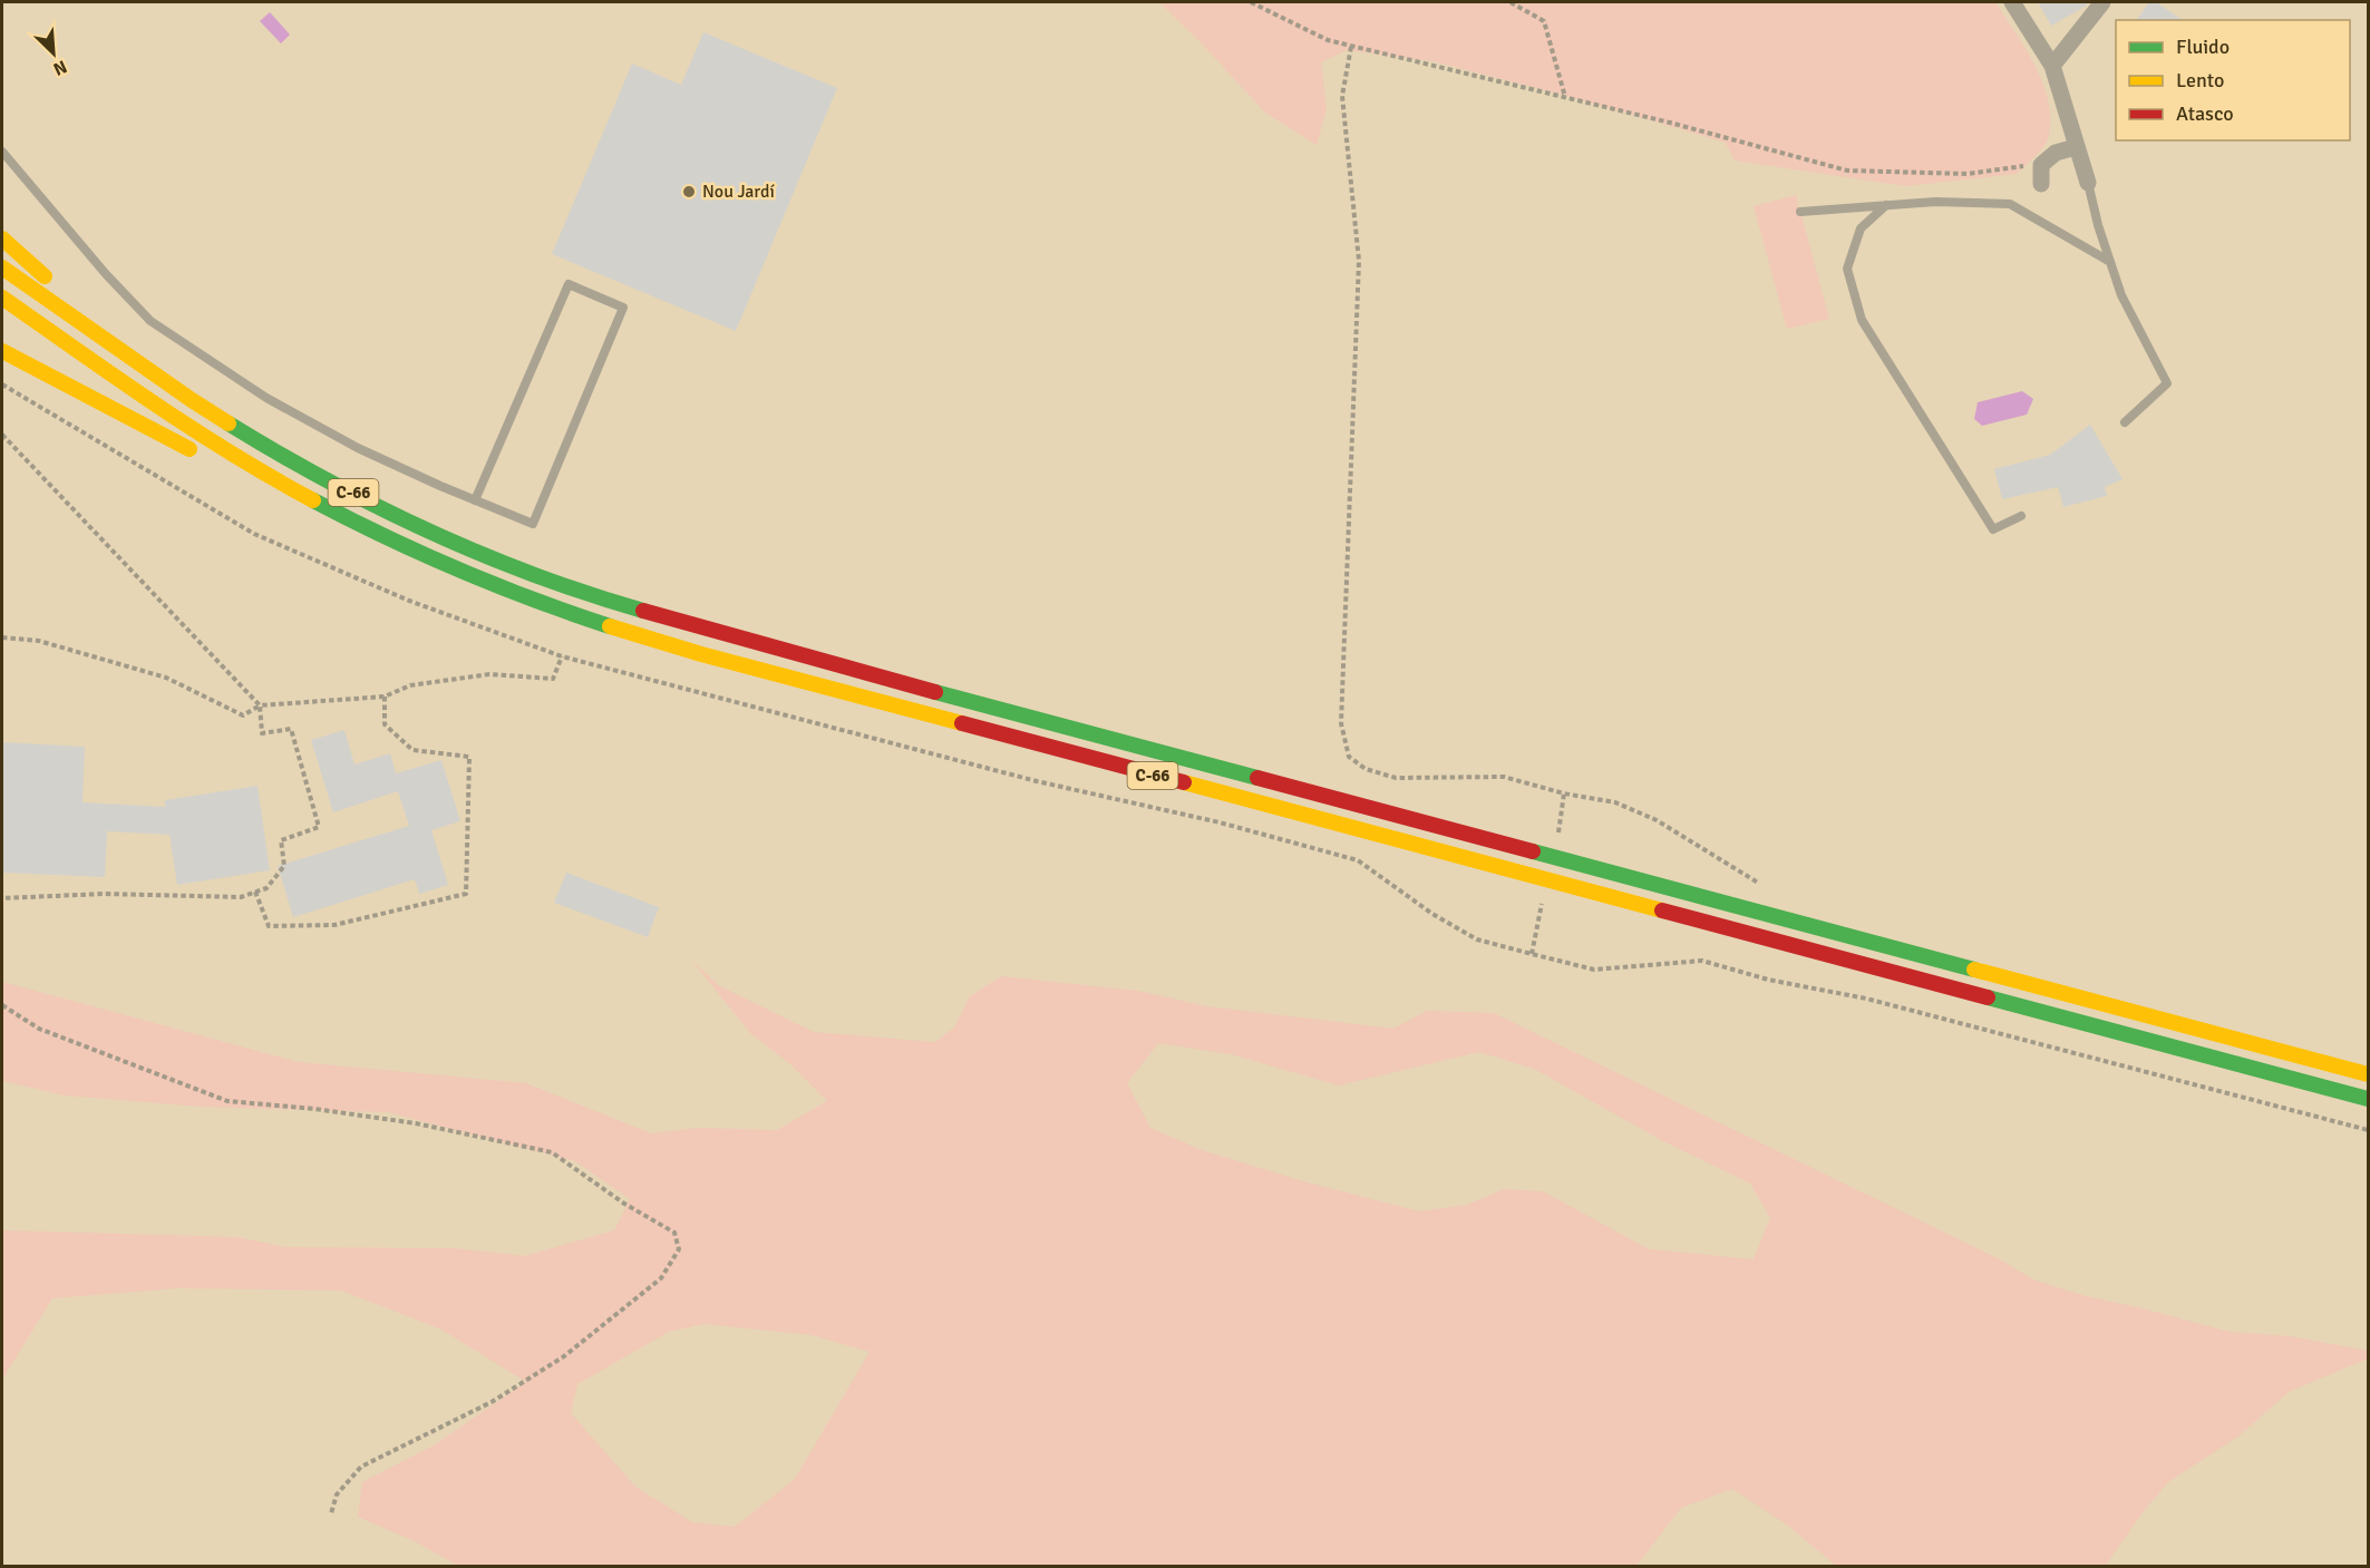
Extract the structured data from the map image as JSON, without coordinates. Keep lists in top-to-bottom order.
{
  "streets": {
    "highway": ["C-66"]
  },
  "places": ["Nou Jardí"],
  "legend": ["Fluido", "Lento", "Atasco"],
  "north": "bottom right"
}
